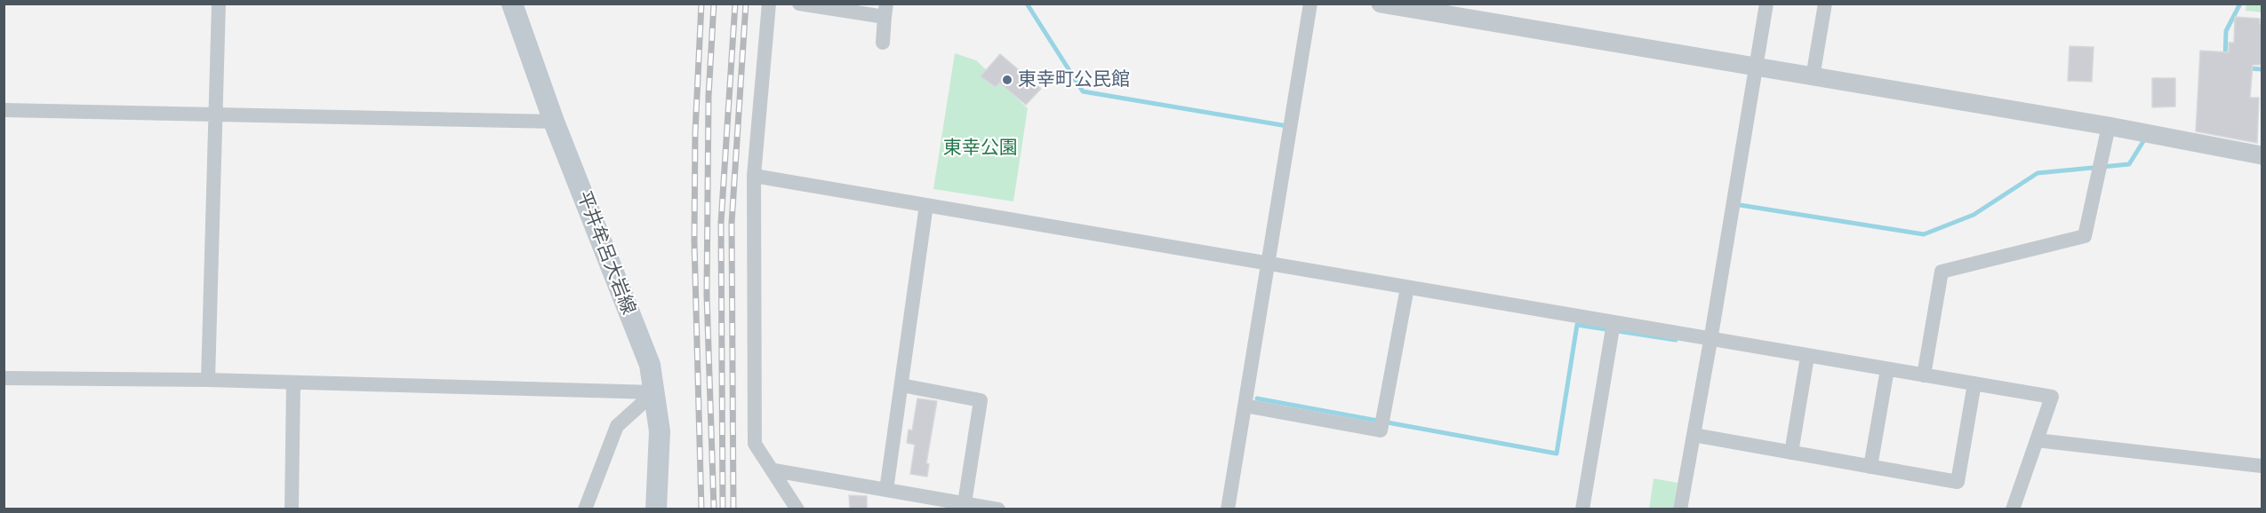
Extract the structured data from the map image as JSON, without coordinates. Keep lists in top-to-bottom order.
{
  "streets": {
    "main road": ["平井牟呂大岩線"]
  },
  "parks": ["東幸公園"],
  "places": ["東幸町公民館"]
}
